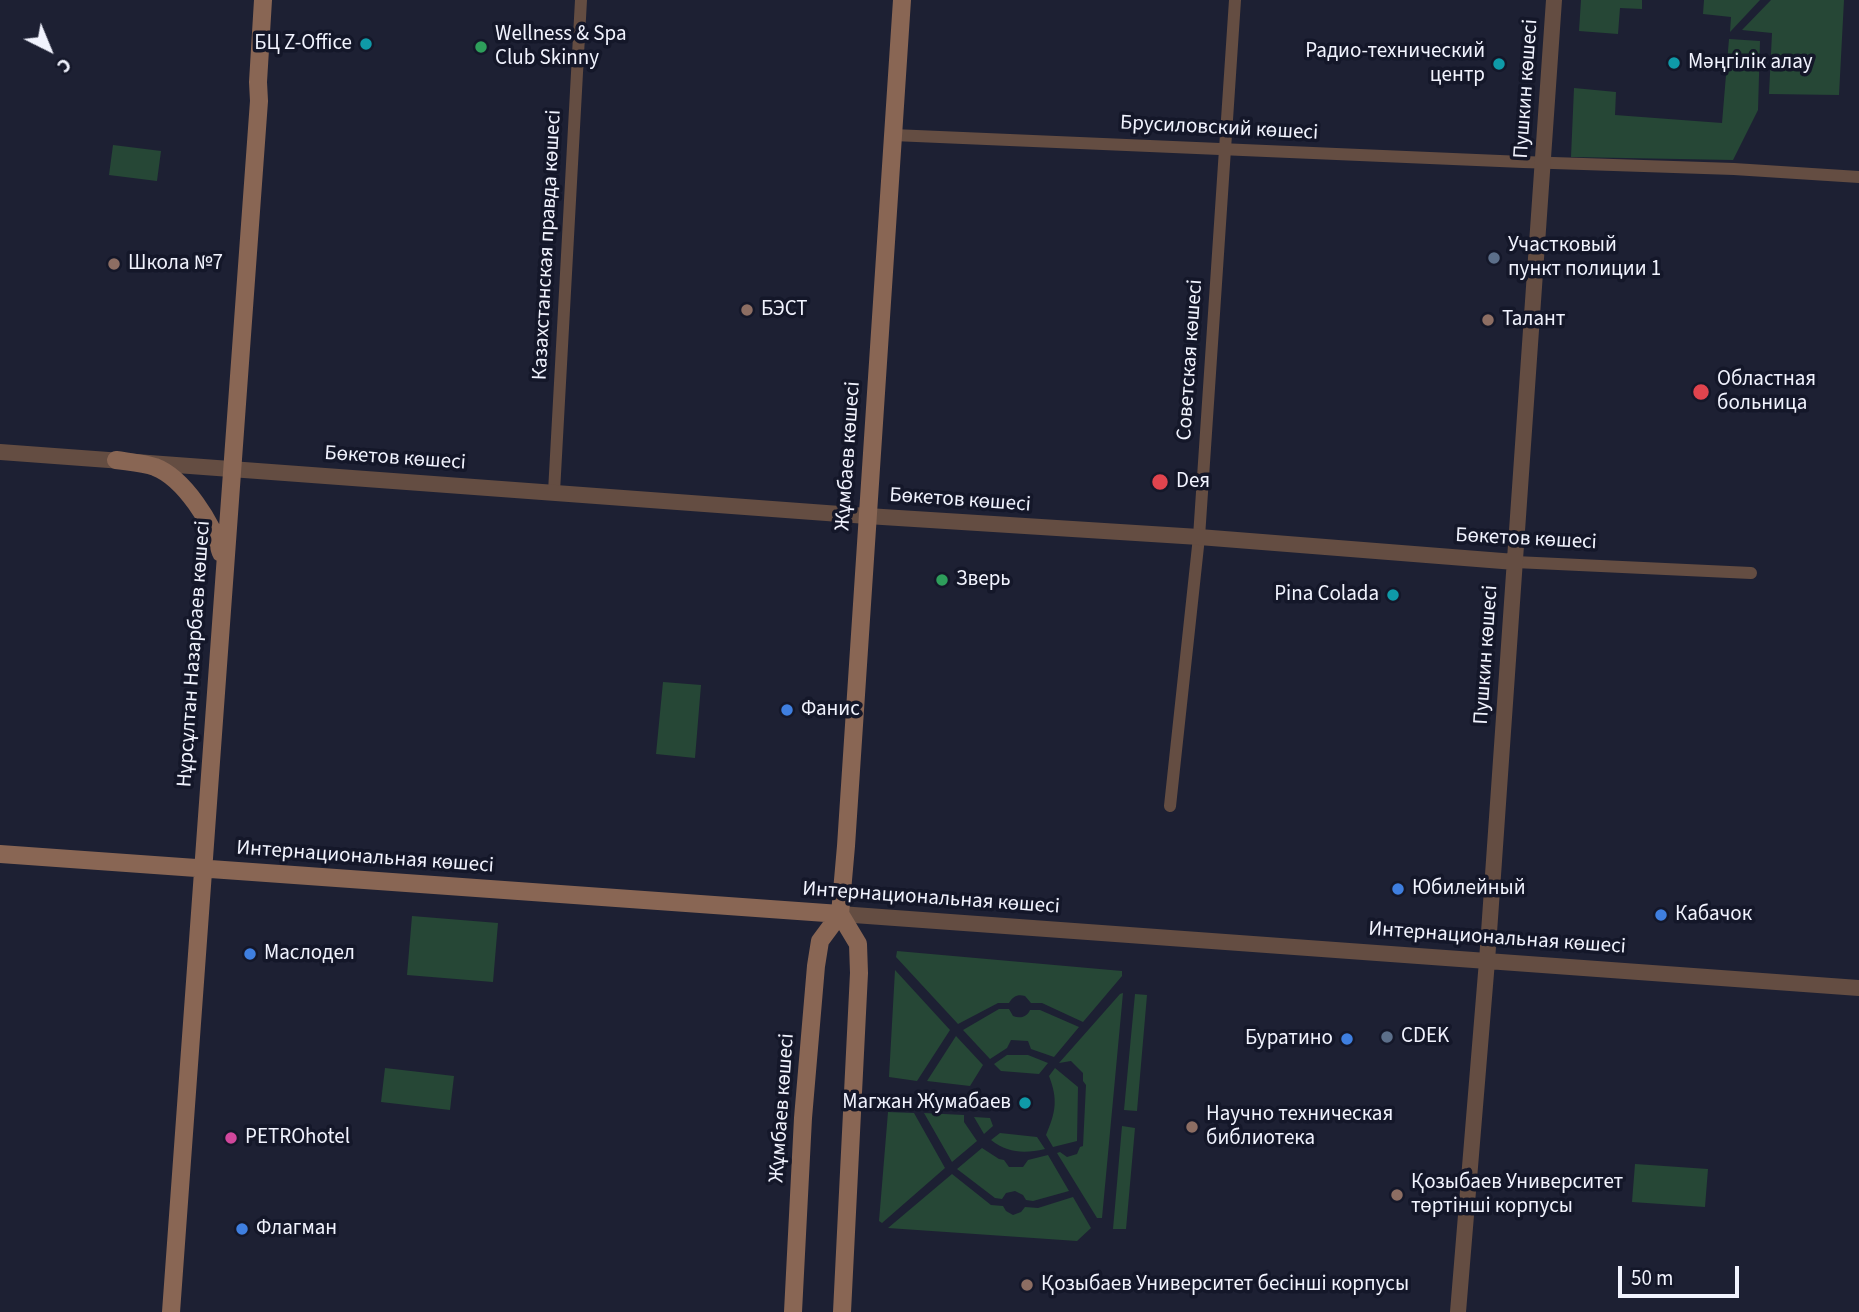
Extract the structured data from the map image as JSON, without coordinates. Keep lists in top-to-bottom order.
{
  "streets": {
    "main road": ["Жұмбаев көшесі", "Нұрсұлтан Назарбаев көшесі", "Интернациональная көшесі"],
    "street": [
      "Пушкин көшесі",
      "Брусиловский көшесі",
      "Казахстанская правда көшесі",
      "Советская көшесі",
      "Бөкетов көшесі"
    ]
  },
  "crossings": [
    ["Пушкин көшесі", "Брусиловский көшесі"],
    ["Пушкин көшесі", "Бөкетов көшесі"],
    ["Пушкин көшесі", "Интернациональная көшесі"],
    ["Брусиловский көшесі", "Советская көшесі"],
    ["Брусиловский көшесі", "Жұмбаев көшесі"],
    ["Казахстанская правда көшесі", "Бөкетов көшесі"],
    ["Советская көшесі", "Бөкетов көшесі"],
    ["Жұмбаев көшесі", "Бөкетов көшесі"],
    ["Жұмбаев көшесі", "Интернациональная көшесі"],
    ["Бөкетов көшесі", "Нұрсұлтан Назарбаев көшесі"],
    ["Нұрсұлтан Назарбаев көшесі", "Интернациональная көшесі"]
  ],
  "places": [
    "БЦ Z-Office",
    "Wellness & Spa Club Skinny",
    "Мәңгілік алау",
    "Радио-технический центр",
    "Участковый пункт полиции 1",
    "Школа №7",
    "БЭСТ",
    "Талант",
    "Областная больница",
    "Deя",
    "Зверь",
    "Pina Colada",
    "Фанис",
    "Юбилейный",
    "Кабачок",
    "Маслодел",
    "CDEK",
    "Буратино",
    "Магжан Жумабаев",
    "Научно техническая библиотека",
    "PETROhotel",
    "Қозыбаев Университет төртінші корпусы",
    "Флагман",
    "Қозыбаев Университет бесінші корпусы"
  ],
  "scale_bar": "50 m",
  "north": "bottom right"
}
